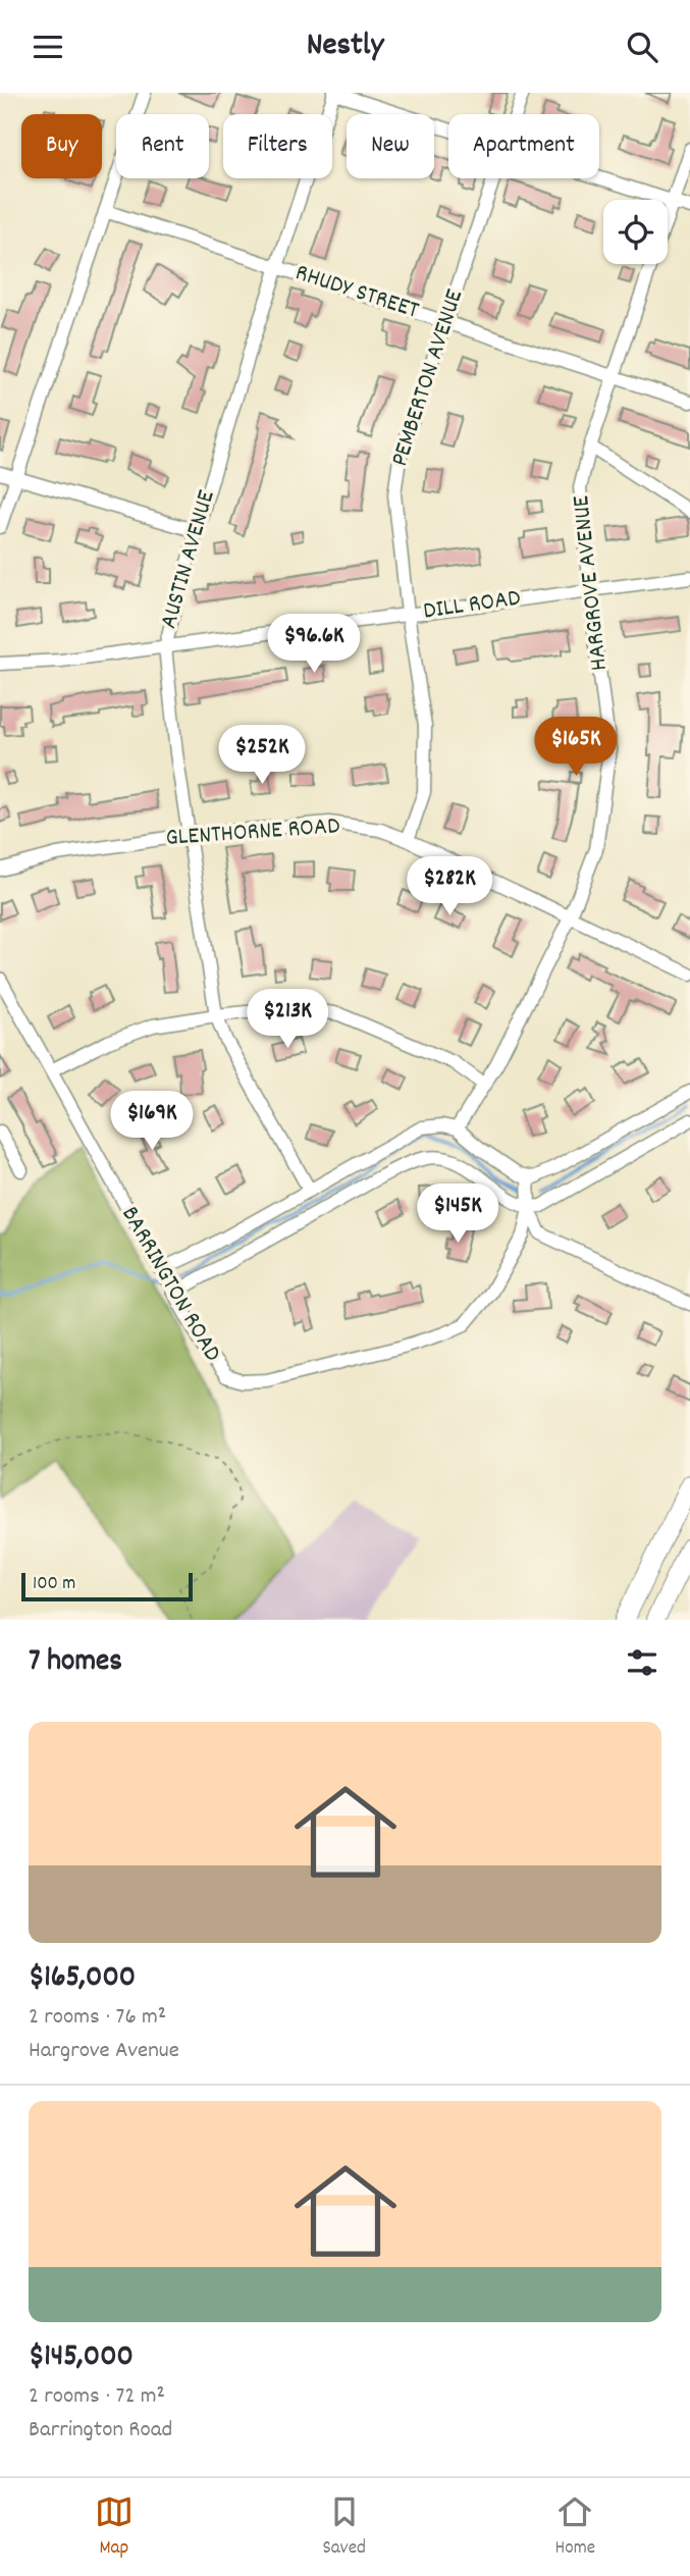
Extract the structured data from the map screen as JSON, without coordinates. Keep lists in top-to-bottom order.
{
  "streets": {
    "street": [
      "RHUDY STREET",
      "PEMBERTON AVENUE",
      "AUSTIN AVENUE",
      "HARGROVE AVENUE",
      "DILL ROAD",
      "GLENTHORNE ROAD",
      "BARRINGTON ROAD"
    ]
  },
  "crossings": [
    ["RHUDY STREET", "PEMBERTON AVENUE"],
    ["RHUDY STREET", "AUSTIN AVENUE"],
    ["RHUDY STREET", "HARGROVE AVENUE"],
    ["PEMBERTON AVENUE", "DILL ROAD"],
    ["PEMBERTON AVENUE", "GLENTHORNE ROAD"],
    ["AUSTIN AVENUE", "DILL ROAD"],
    ["AUSTIN AVENUE", "GLENTHORNE ROAD"],
    ["HARGROVE AVENUE", "DILL ROAD"],
    ["HARGROVE AVENUE", "GLENTHORNE ROAD"]
  ],
  "scale_bar": "100 m",
  "page": {
    "header": "Nestly",
    "chip": [
      "Buy",
      "Rent",
      "Filters",
      "New",
      "Apartment"
    ],
    "price": [
      "$96.6K",
      "$165K",
      "$252K",
      "$282K",
      "$213K",
      "$169K",
      "$145K"
    ],
    "scale": "100 m",
    "heading": "7 homes",
    "list": [
      {
        "name": "$165,000",
        "note": "2 rooms · 76 m² · Hargrove Avenue"
      },
      {
        "name": "$145,000",
        "note": "2 rooms · 72 m² · Barrington Road"
      }
    ],
    "tabs": ["Map", "Saved", "Home"]
  }
}
